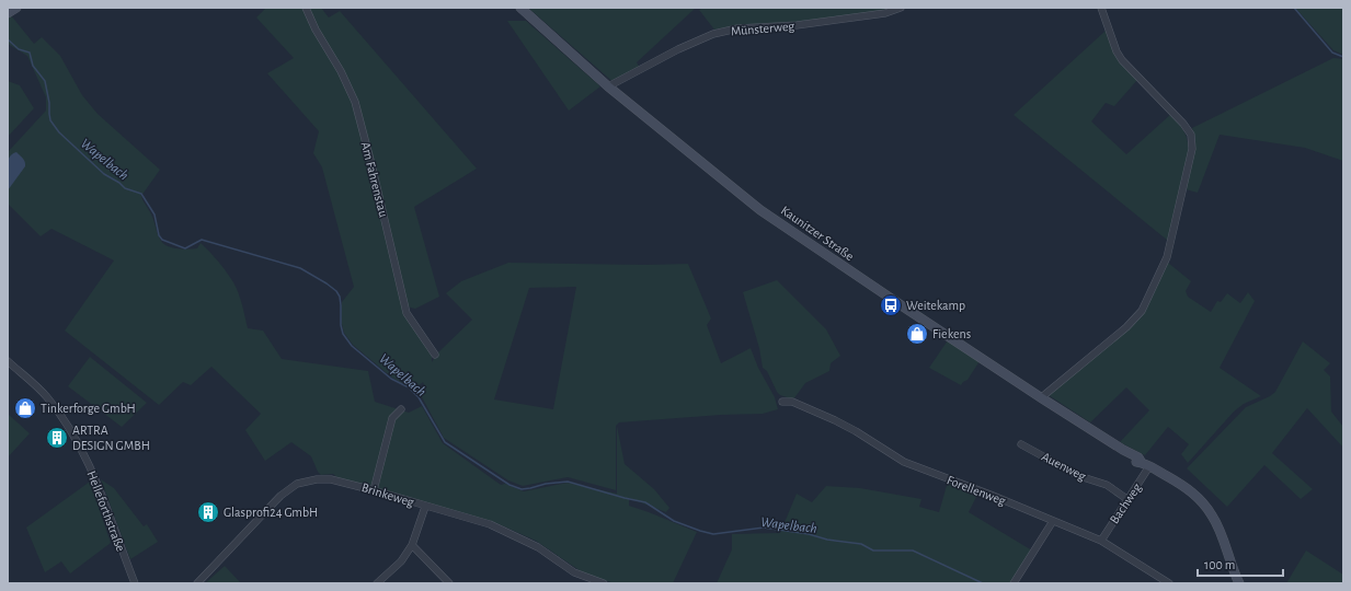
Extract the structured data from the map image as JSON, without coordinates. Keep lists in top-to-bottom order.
{
  "streets": {
    "street": [
      "Münsterweg",
      "Am Fahrenstau",
      "Kaunitzer Straße",
      "Auenweg",
      "Forellenweg",
      "Brinkeweg",
      "Bachweg",
      "Helleforthstraße"
    ]
  },
  "crossings": [
    ["Münsterweg", "Kaunitzer Straße"],
    ["Kaunitzer Straße", "Bachweg"],
    ["Auenweg", "Bachweg"],
    ["Forellenweg", "Bachweg"]
  ],
  "water": ["Wapelbach"],
  "places": {
    "bus stop": ["Weitekamp"],
    "shop": ["Fiekens", "Tinkerforge GmbH"],
    "building": ["ARTRA DESIGN GMBH", "Glasprofi24 GmbH"]
  },
  "scale_bar": "100 m"
}
